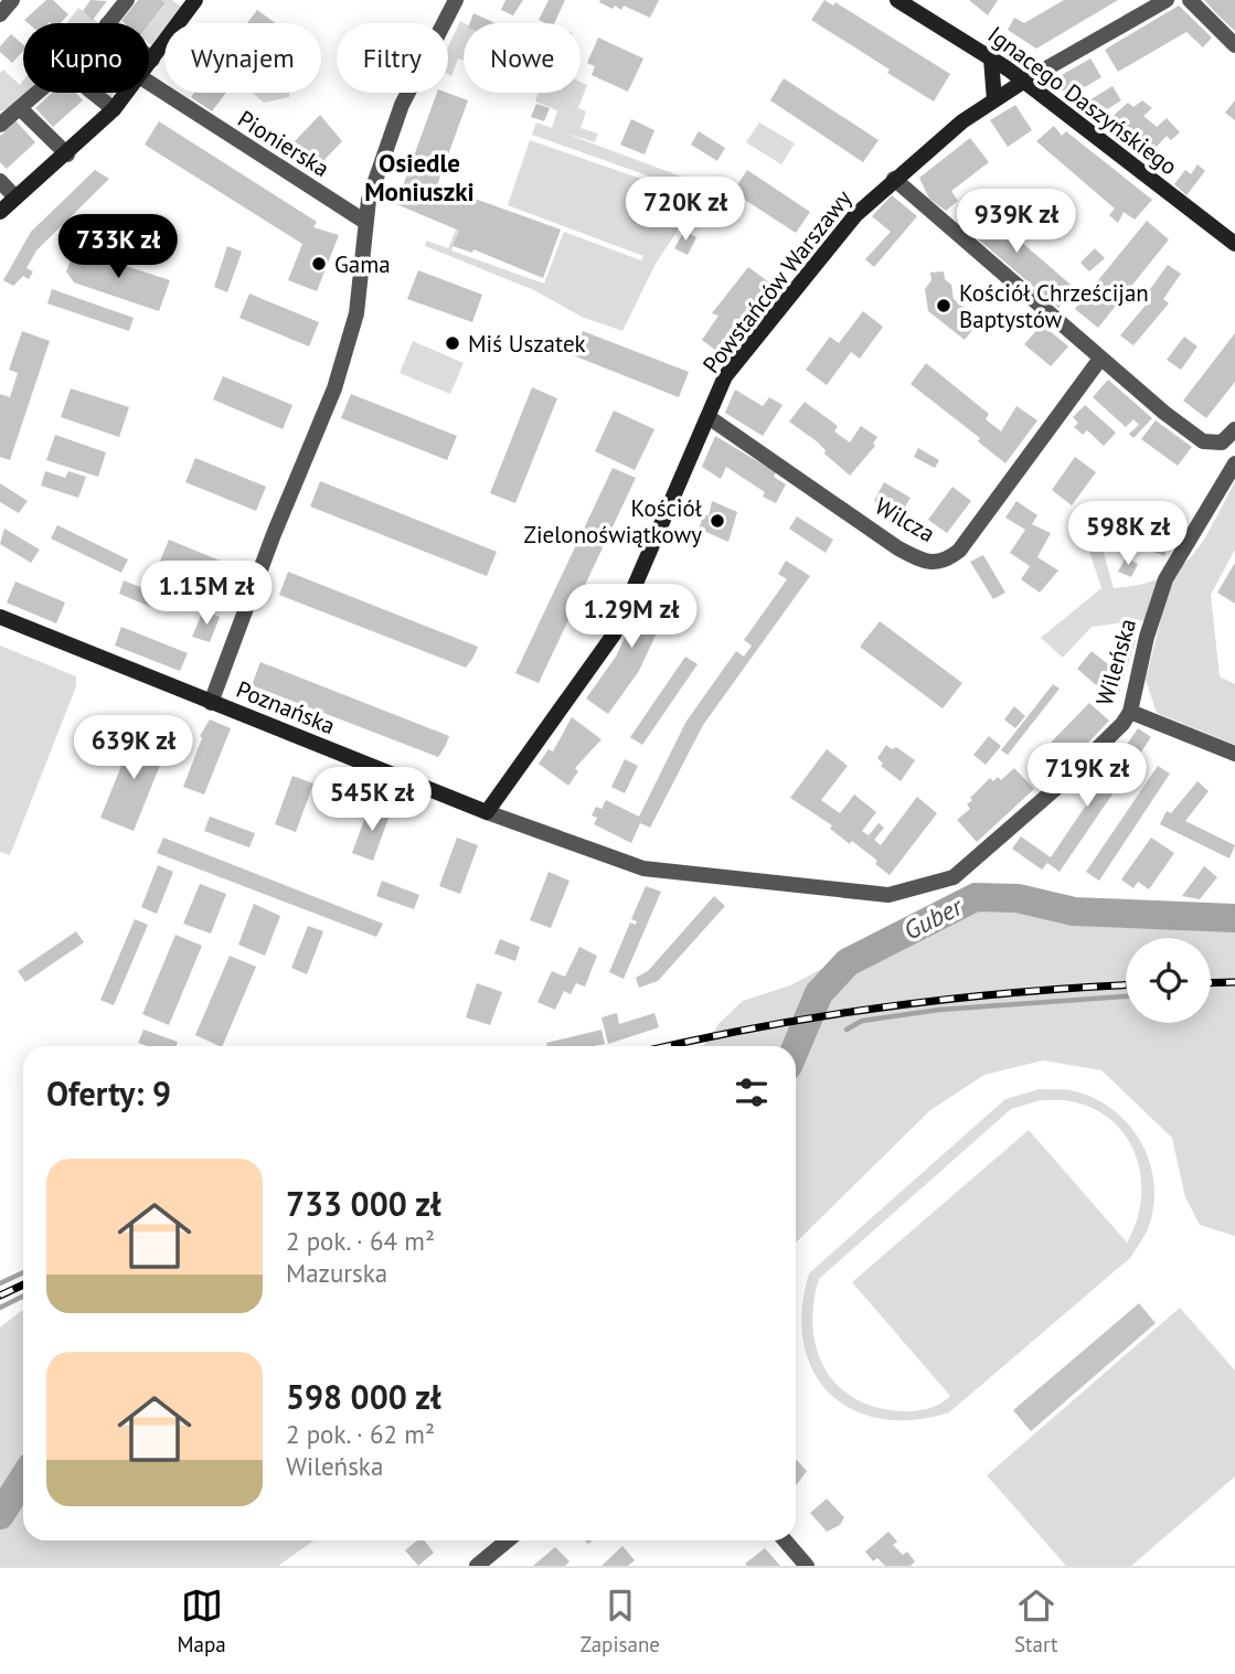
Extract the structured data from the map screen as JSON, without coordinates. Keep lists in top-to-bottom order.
{
  "streets": {
    "street": [
      "Ignacego Daszyńskiego",
      "Pionierska",
      "Powstańców Warszawy",
      "Wilcza",
      "Wileńska",
      "Poznańska"
    ]
  },
  "crossings": [
    ["Ignacego Daszyńskiego", "Powstańców Warszawy"],
    ["Powstańców Warszawy", "Wilcza"],
    ["Powstańców Warszawy", "Poznańska"],
    ["Wileńska", "Poznańska"]
  ],
  "districts": ["Osiedle Moniuszki"],
  "water": ["Guber"],
  "places": [
    "Gama",
    "Kościół Chrześcijan Baptystów",
    "Miś Uszatek",
    "Kościół Zielonoświątkowy"
  ],
  "page": {
    "chip": [
      "Kupno",
      "Wynajem",
      "Filtry",
      "Nowe"
    ],
    "price": [
      "720K zł",
      "939K zł",
      "733K zł",
      "598K zł",
      "1.15M zł",
      "1.29M zł",
      "639K zł",
      "719K zł",
      "545K zł"
    ],
    "heading": "Oferty: 9",
    "list": [
      {
        "name": "733 000 zł",
        "note": "2 pok. · 64 m² · Mazurska"
      },
      {
        "name": "598 000 zł",
        "note": "2 pok. · 62 m² · Wileńska"
      }
    ],
    "tabs": ["Mapa", "Zapisane", "Start"]
  }
}
